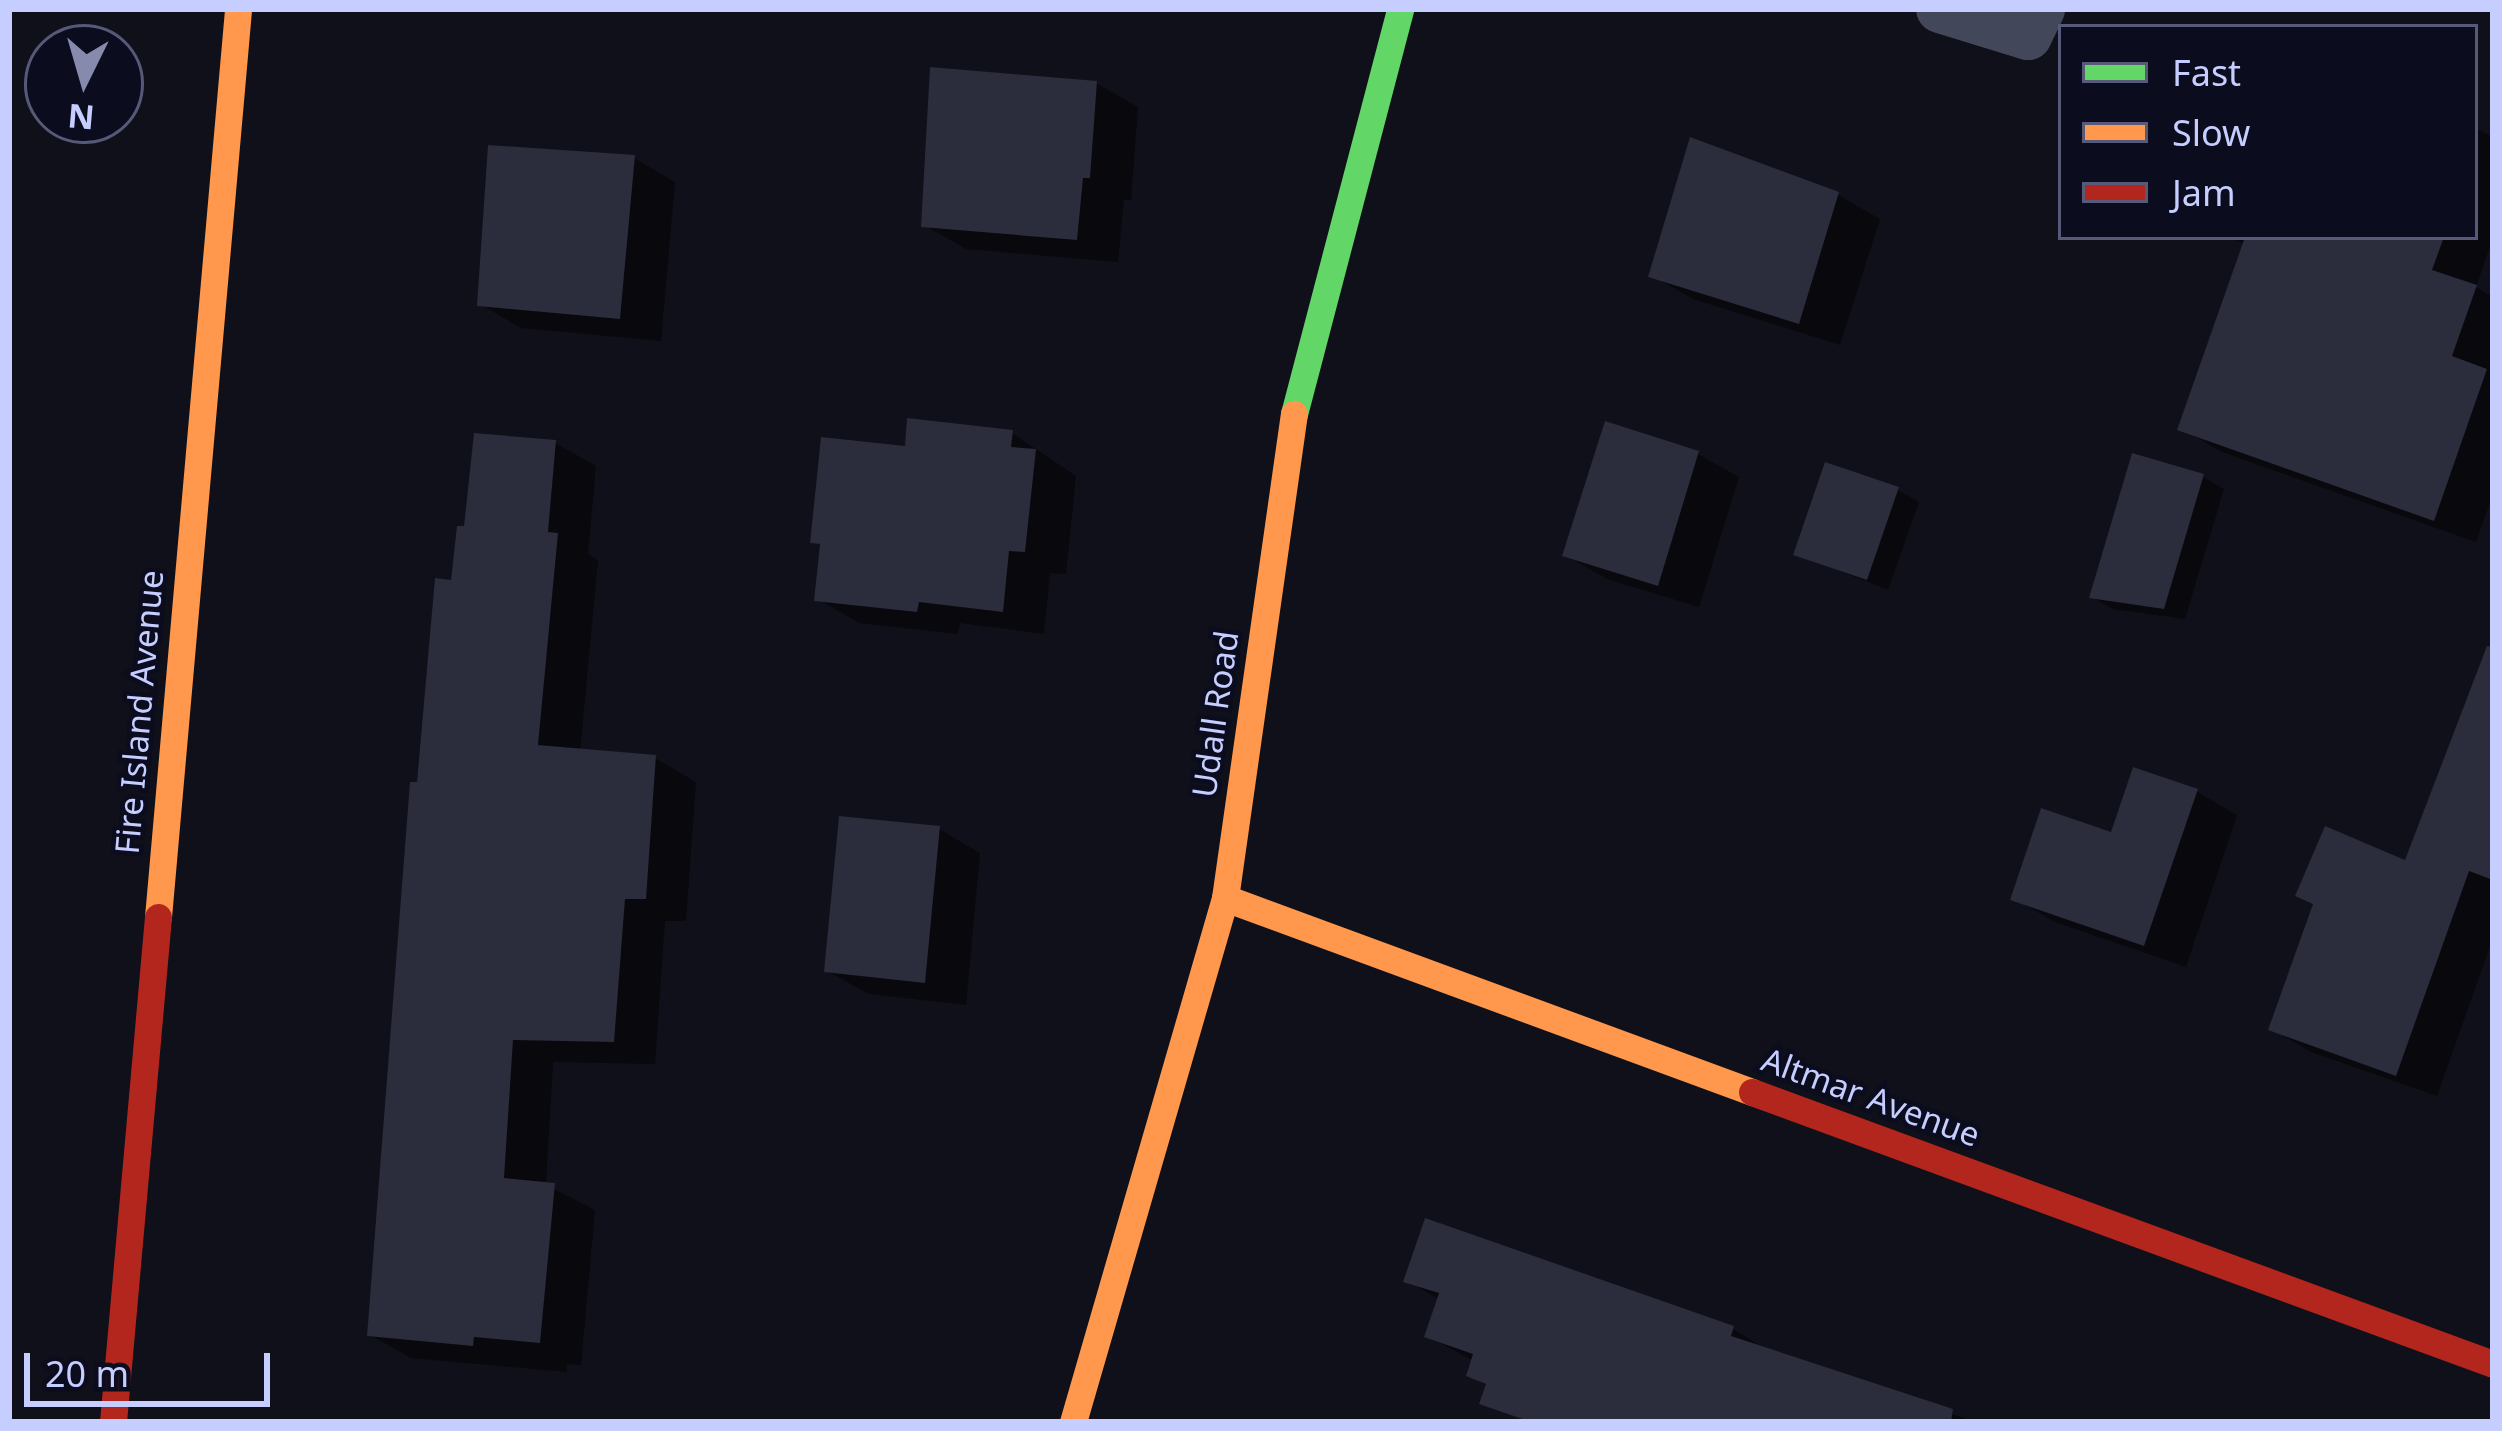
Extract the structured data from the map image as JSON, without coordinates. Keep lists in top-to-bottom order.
{
  "streets": {
    "street": ["Fire Island Avenue", "Udall Road", "Altmar Avenue"]
  },
  "crossings": [
    ["Udall Road", "Altmar Avenue"]
  ],
  "legend": ["Fast", "Slow", "Jam"],
  "scale_bar": "20 m",
  "north": "bottom"
}
